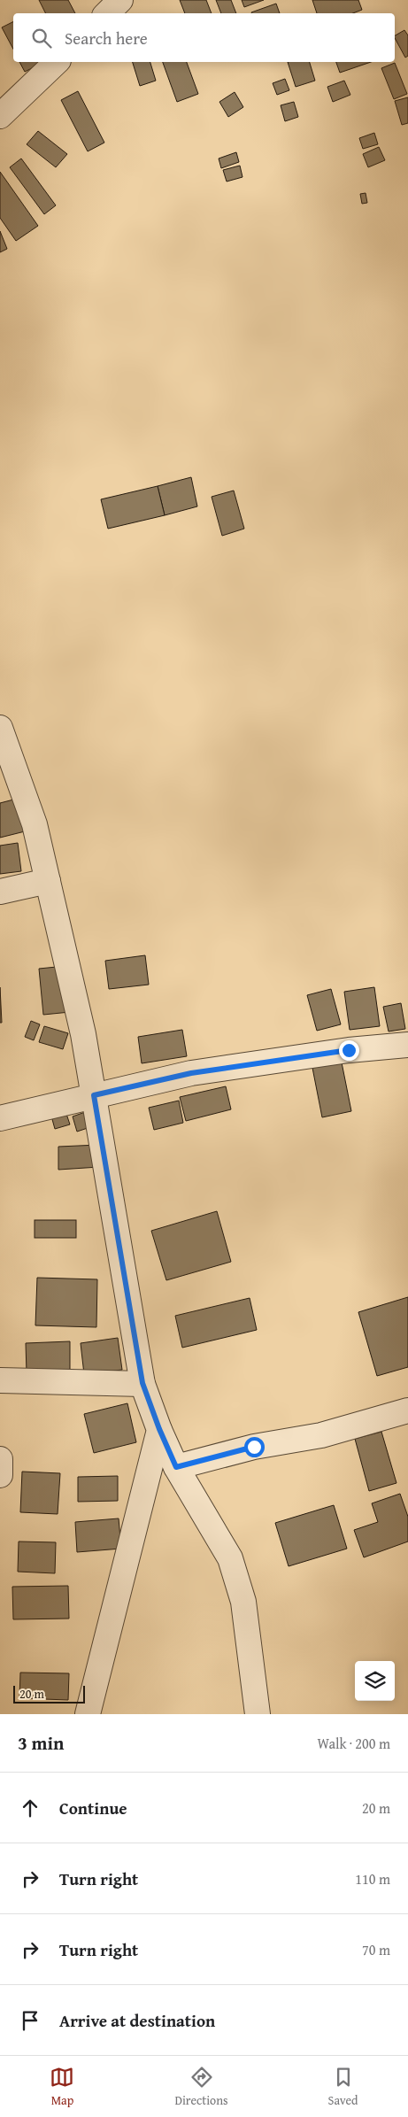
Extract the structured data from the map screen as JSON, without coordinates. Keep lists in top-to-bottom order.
{
  "scale_bar": "20 m",
  "page": {
    "search": "Search here",
    "scale": "20 m",
    "heading": ["3 min", "Walk · 200 m"],
    "list": [
      ["Continue", "20 m"],
      ["Turn right", "110 m"],
      ["Turn right", "70 m"],
      "Arrive at destination"
    ],
    "nav": ["Map", "Directions", "Saved"]
  }
}
